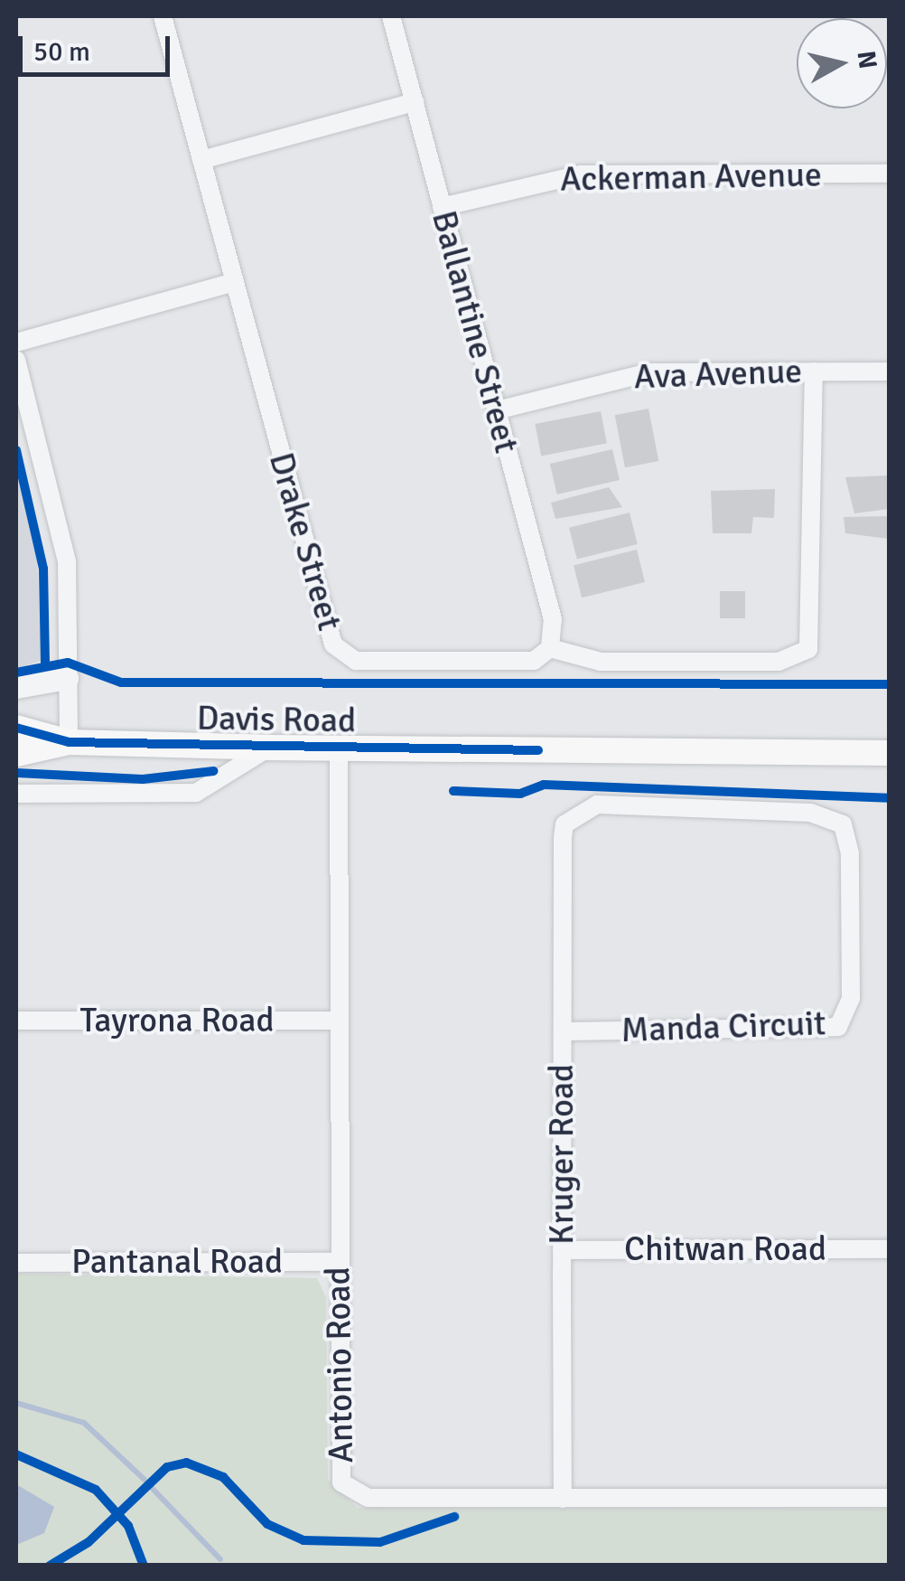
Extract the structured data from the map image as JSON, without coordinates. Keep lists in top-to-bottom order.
{
  "streets": {
    "main road": ["Davis Road"],
    "street": [
      "Ackerman Avenue",
      "Ballantine Street",
      "Ava Avenue",
      "Drake Street",
      "Tayrona Road",
      "Manda Circuit",
      "Kruger Road",
      "Chitwan Road",
      "Pantanal Road",
      "Antonio Road"
    ]
  },
  "crossings": [
    ["Ackerman Avenue", "Ballantine Street"],
    ["Ballantine Street", "Ava Avenue"],
    ["Ballantine Street", "Drake Street"],
    ["Davis Road", "Antonio Road"],
    ["Tayrona Road", "Antonio Road"],
    ["Manda Circuit", "Kruger Road"],
    ["Kruger Road", "Chitwan Road"],
    ["Kruger Road", "Antonio Road"],
    ["Pantanal Road", "Antonio Road"]
  ],
  "scale_bar": "50 m",
  "north": "right"
}
